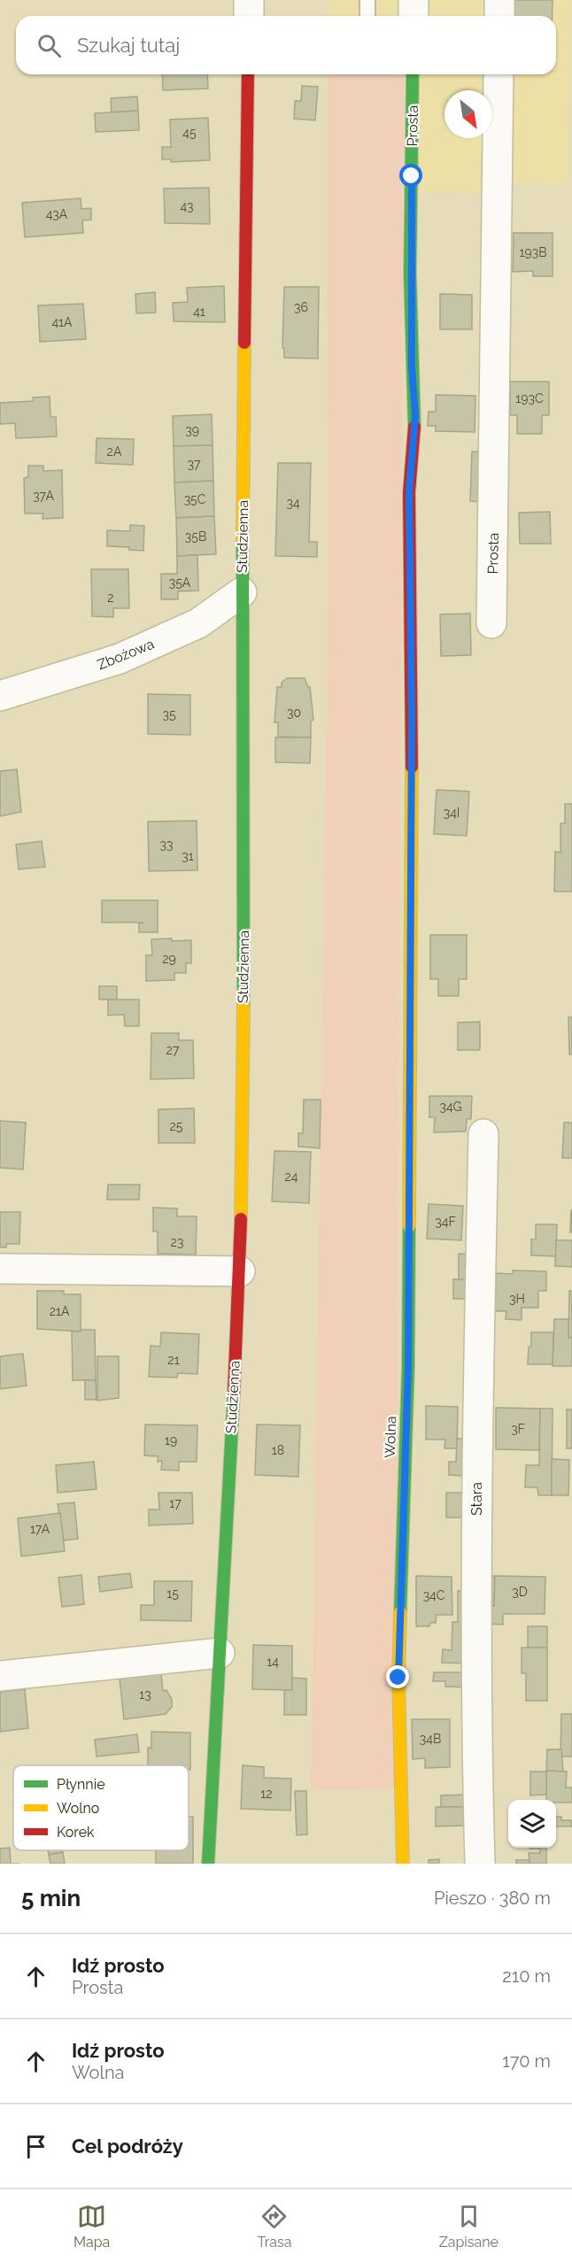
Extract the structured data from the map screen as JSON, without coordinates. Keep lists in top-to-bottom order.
{
  "streets": {
    "street": [
      "Prosta",
      "Studzienna",
      "Zbożowa",
      "Wolna",
      "Stara"
    ]
  },
  "crossings": [
    ["Prosta", "Wolna"],
    ["Studzienna", "Zbożowa"]
  ],
  "house_numbers": [
    "45",
    "43",
    "43A",
    "193B",
    "36",
    "41",
    "41A",
    "193C",
    "39",
    "2A",
    "37",
    "37A",
    "35C",
    "34",
    "35B",
    "35A",
    "2",
    "30",
    "35",
    "34I",
    "33",
    "31",
    "29",
    "27",
    "34G",
    "25",
    "24",
    "34F",
    "23",
    "3H",
    "21A",
    "21",
    "3F",
    "19",
    "18",
    "17",
    "17A",
    "3D",
    "15",
    "34C",
    "14",
    "13",
    "34B",
    "12"
  ],
  "legend": ["Płynnie", "Wolno", "Korek"],
  "north": "bottom right",
  "page": {
    "search": "Szukaj tutaj",
    "heading": ["5 min", "Pieszo · 380 m"],
    "list": [
      ["Idź prosto", "Prosta", "210 m"],
      ["Idź prosto", "Wolna", "170 m"],
      "Cel podróży"
    ],
    "nav": ["Mapa", "Trasa", "Zapisane"]
  }
}
